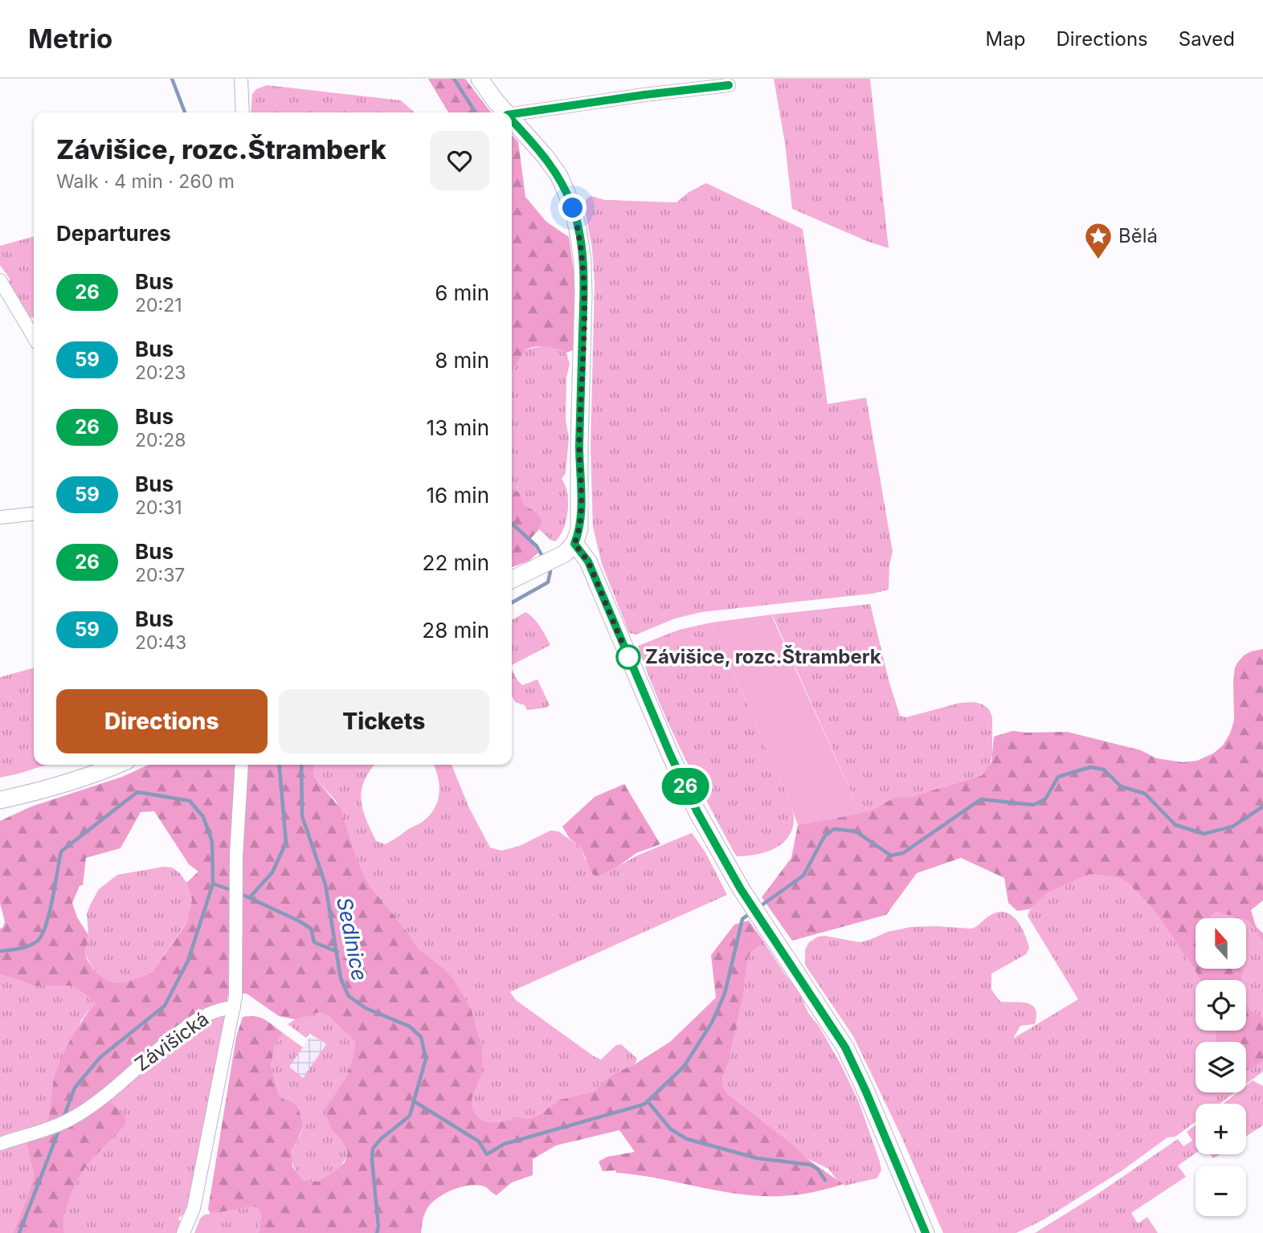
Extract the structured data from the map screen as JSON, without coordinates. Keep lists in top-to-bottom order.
{
  "streets": {
    "street": ["Závišická"]
  },
  "water": ["Sedlnice"],
  "places": {
    "place": ["Bělá"],
    "other": ["Závišice, rozc.Štramberk"]
  },
  "lines": ["bus line 26"],
  "north": "top",
  "page": {
    "header": "Metrio",
    "nav": ["Map", "Directions", "Saved"],
    "on_map": "26",
    "heading": [
      ["Závišice, rozc.Štramberk", "Walk · 4 min · 260 m"],
      "Departures"
    ],
    "list": [
      {
        "mark": "26",
        "name": "Bus",
        "note": "20:21",
        "value": "6 min"
      },
      {
        "mark": "59",
        "name": "Bus",
        "note": "20:23",
        "value": "8 min"
      },
      {
        "mark": "26",
        "name": "Bus",
        "note": "20:28",
        "value": "13 min"
      },
      {
        "mark": "59",
        "name": "Bus",
        "note": "20:31",
        "value": "16 min"
      },
      {
        "mark": "26",
        "name": "Bus",
        "note": "20:37",
        "value": "22 min"
      },
      {
        "mark": "59",
        "name": "Bus",
        "note": "20:43",
        "value": "28 min"
      }
    ],
    "buttons": ["Directions", "Tickets"],
    "map_buttons": ["+", "−"]
  }
}
